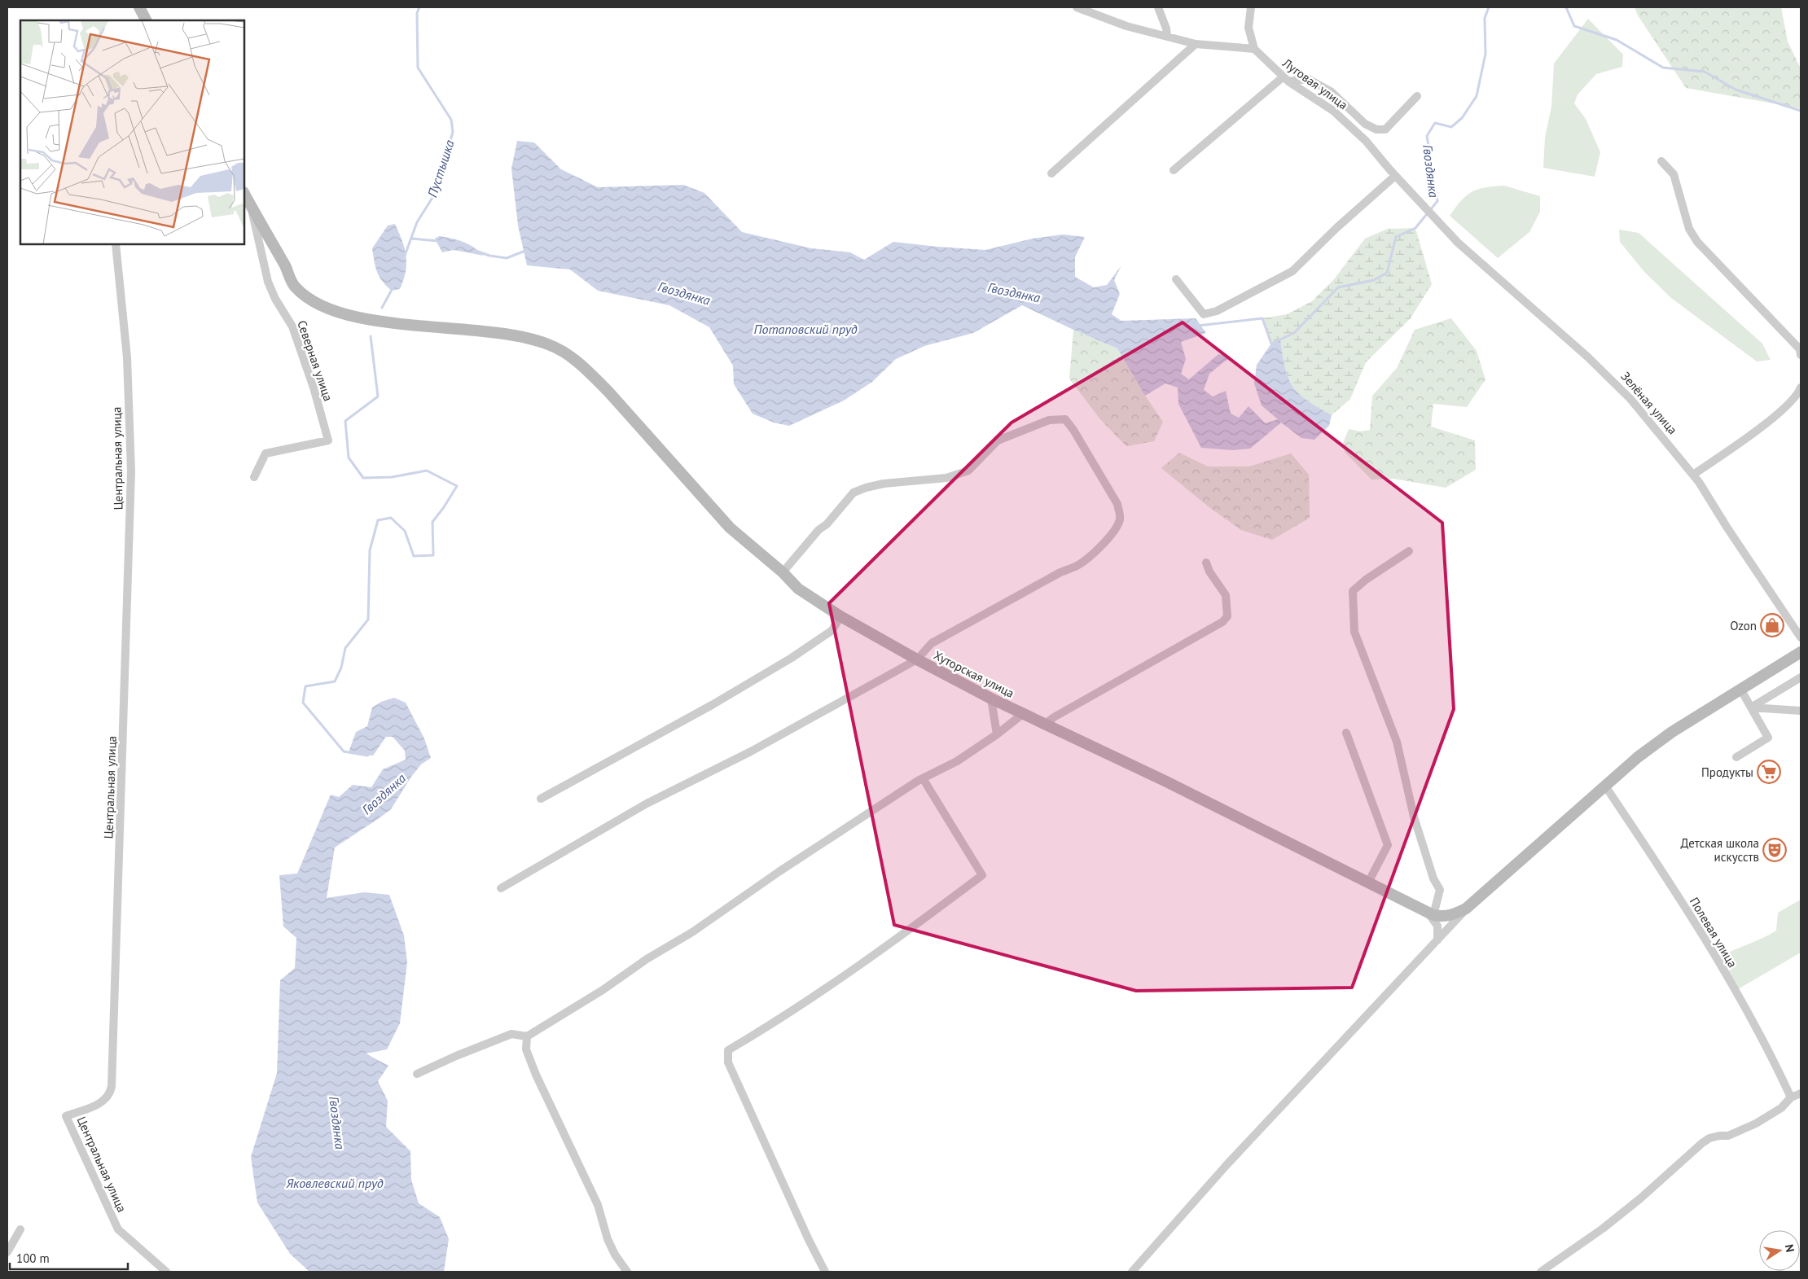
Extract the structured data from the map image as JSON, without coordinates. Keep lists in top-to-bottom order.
{
  "streets": {
    "main road": ["Хуторская улица"],
    "street": [
      "Луговая улица",
      "Северная улица",
      "Зелёная улица",
      "Центральная улица",
      "Полевая улица"
    ]
  },
  "crossings": [
    ["Луговая улица", "Зелёная улица"],
    ["Северная улица", "Хуторская улица"]
  ],
  "water": [
    "Пустышка",
    "Гвоздянка",
    "Потаповский пруд",
    "Яковлевский пруд"
  ],
  "places": {
    "shop": ["Ozon"],
    "supermarket": ["Продукты"],
    "theatre": ["Детская школа искусств"]
  },
  "scale_bar": "100 m",
  "north": "right"
}
